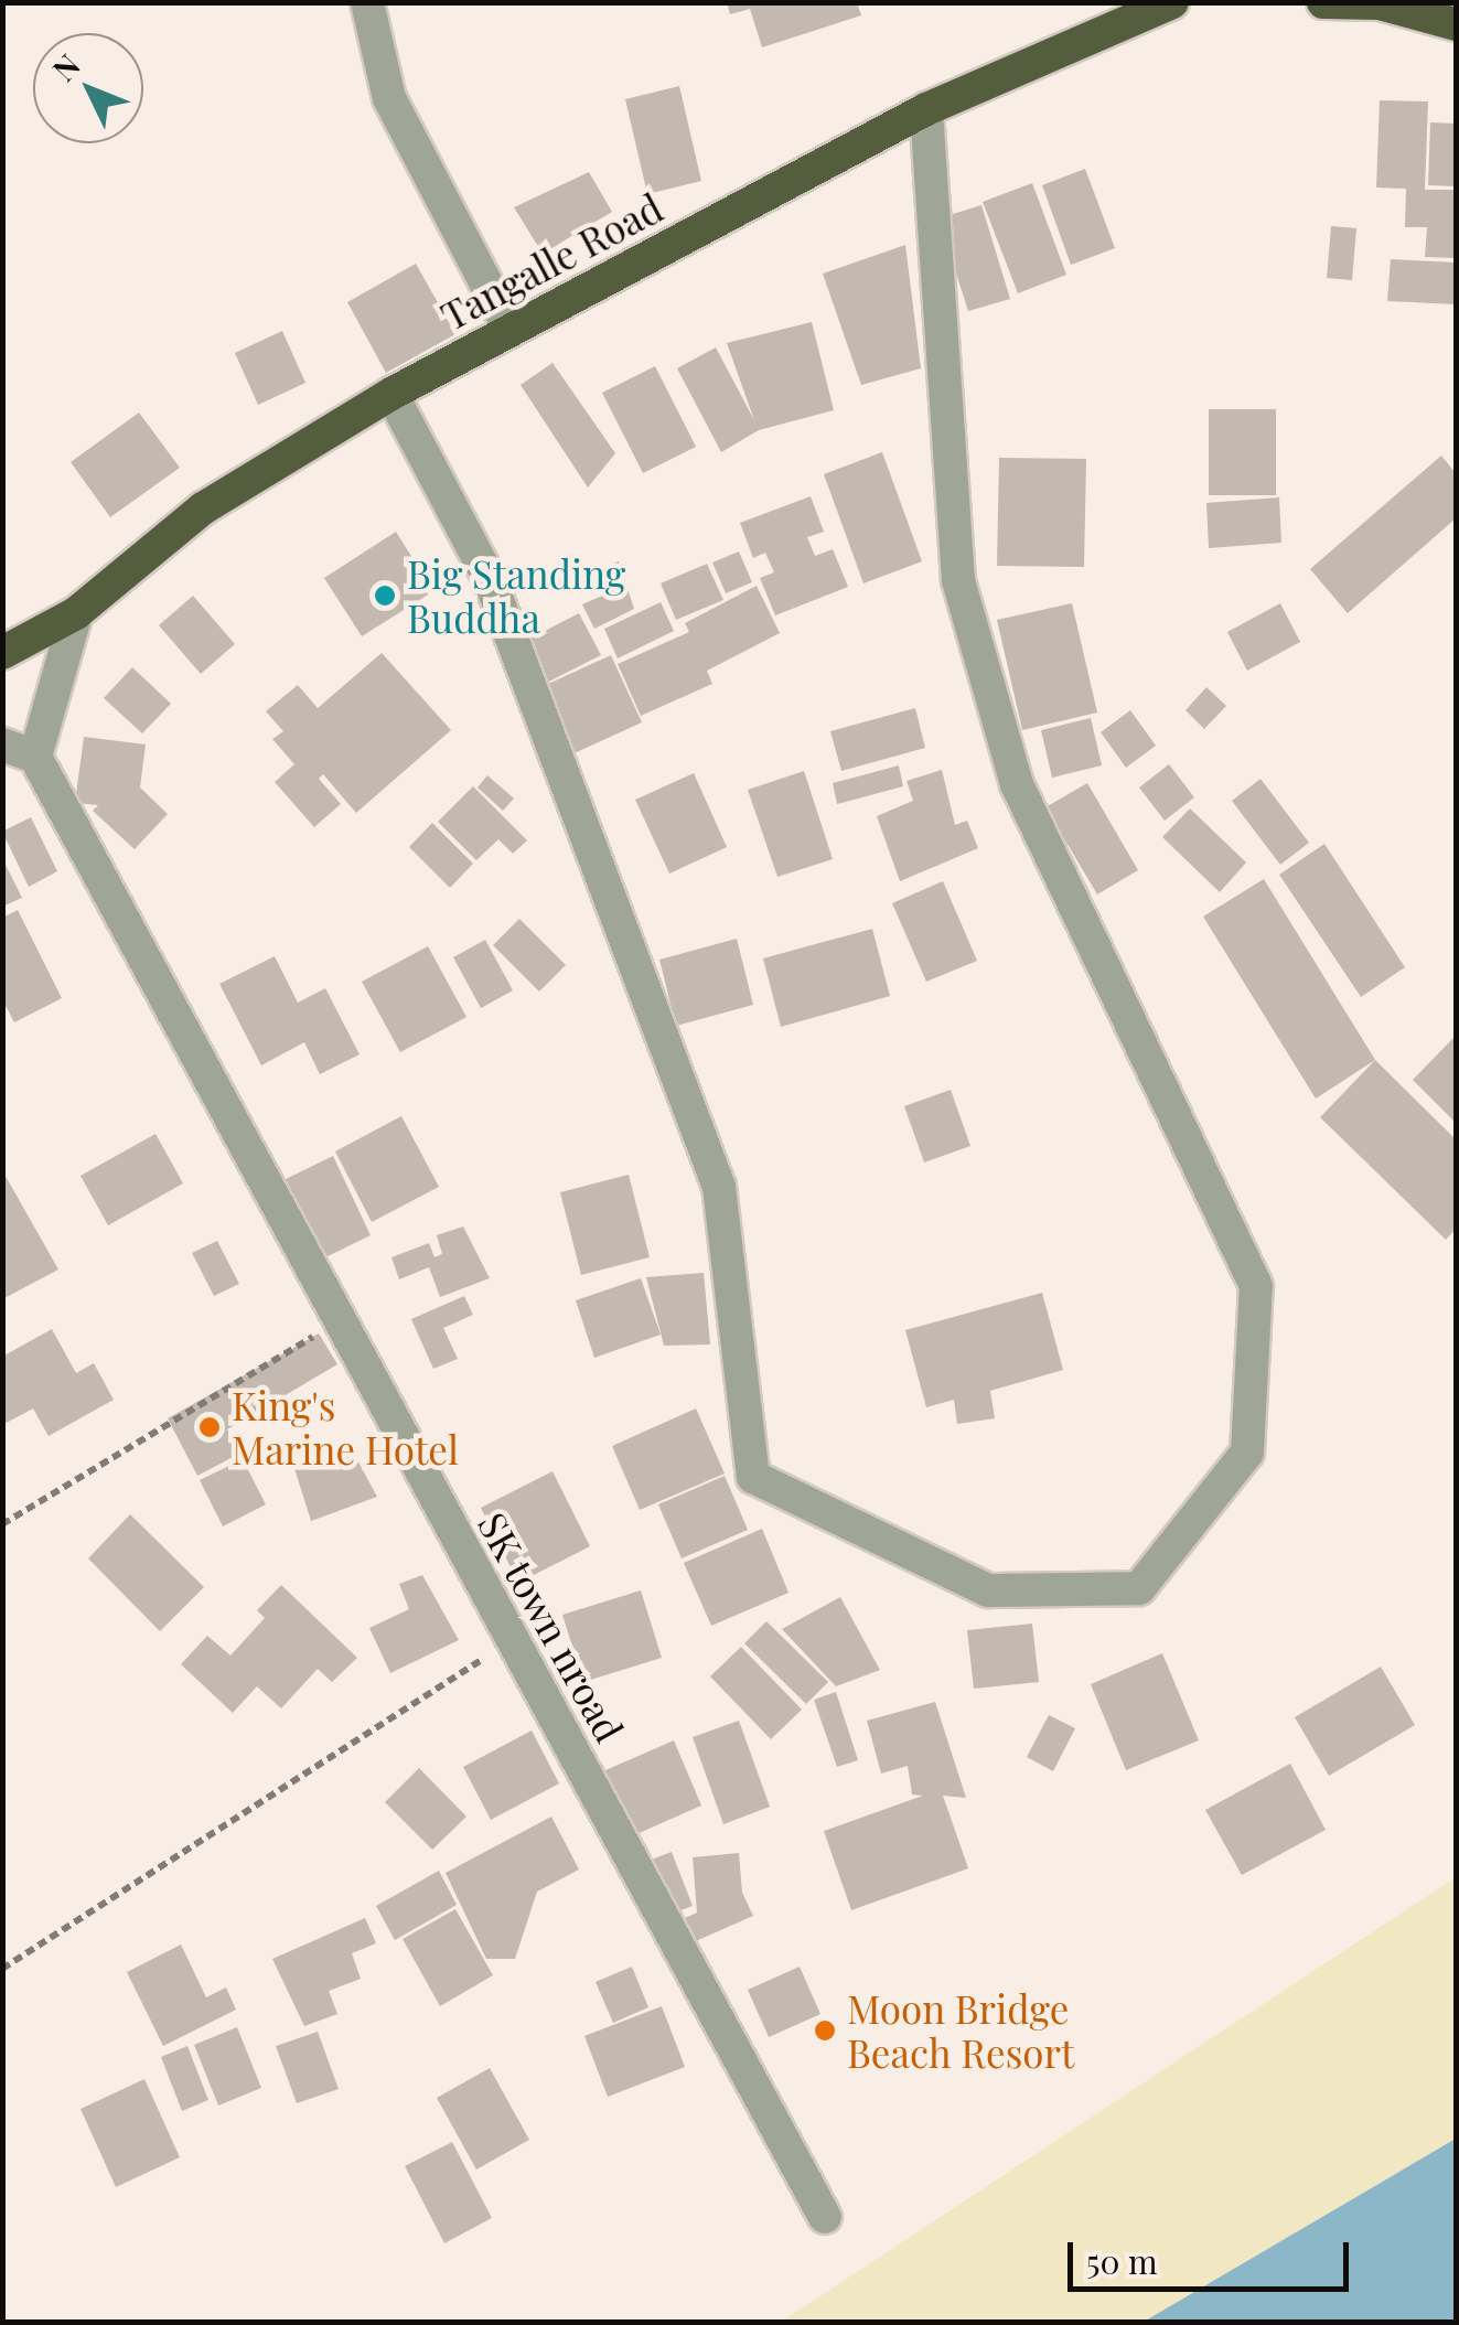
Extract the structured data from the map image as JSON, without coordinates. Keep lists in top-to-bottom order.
{
  "streets": {
    "highway": ["Tangalle Road"],
    "street": ["SK town nroad"]
  },
  "places": ["Big Standing Buddha", "King's Marine Hotel", "Moon Bridge Beach Resort"],
  "scale_bar": "50 m",
  "north": "top left"
}
